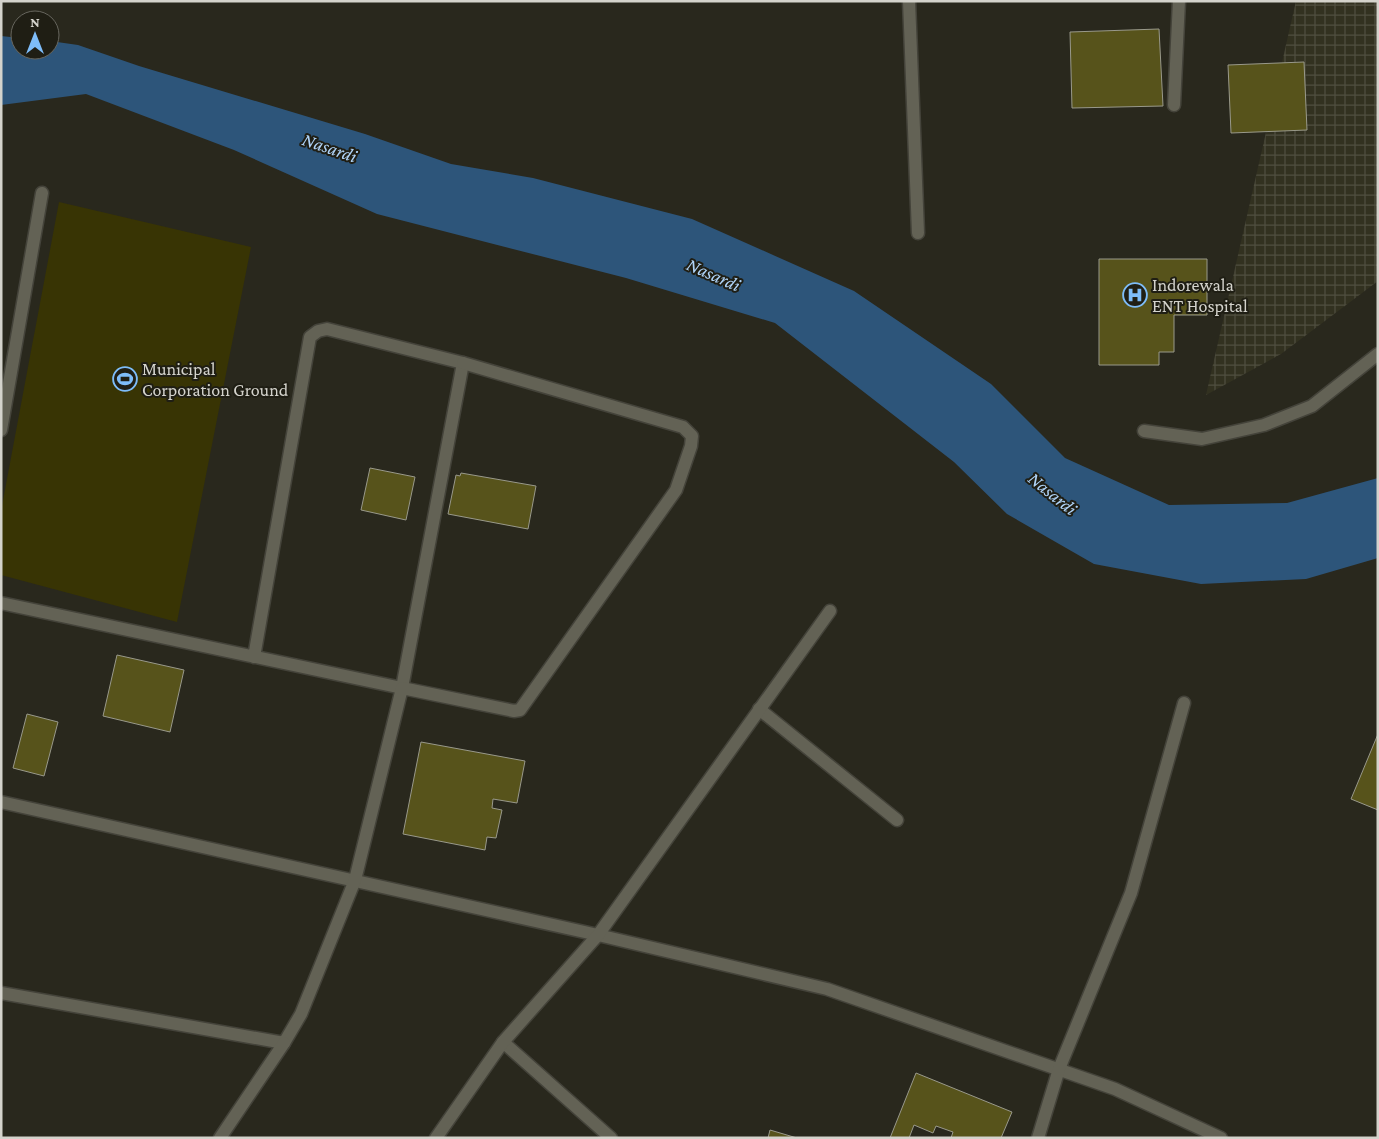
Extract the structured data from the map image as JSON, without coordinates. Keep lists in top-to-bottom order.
{
  "water": ["Nasardi"],
  "places": {
    "hospital": ["Indorewala ENT Hospital"],
    "sports": ["Municipal Corporation Ground"]
  },
  "north": "top"
}
